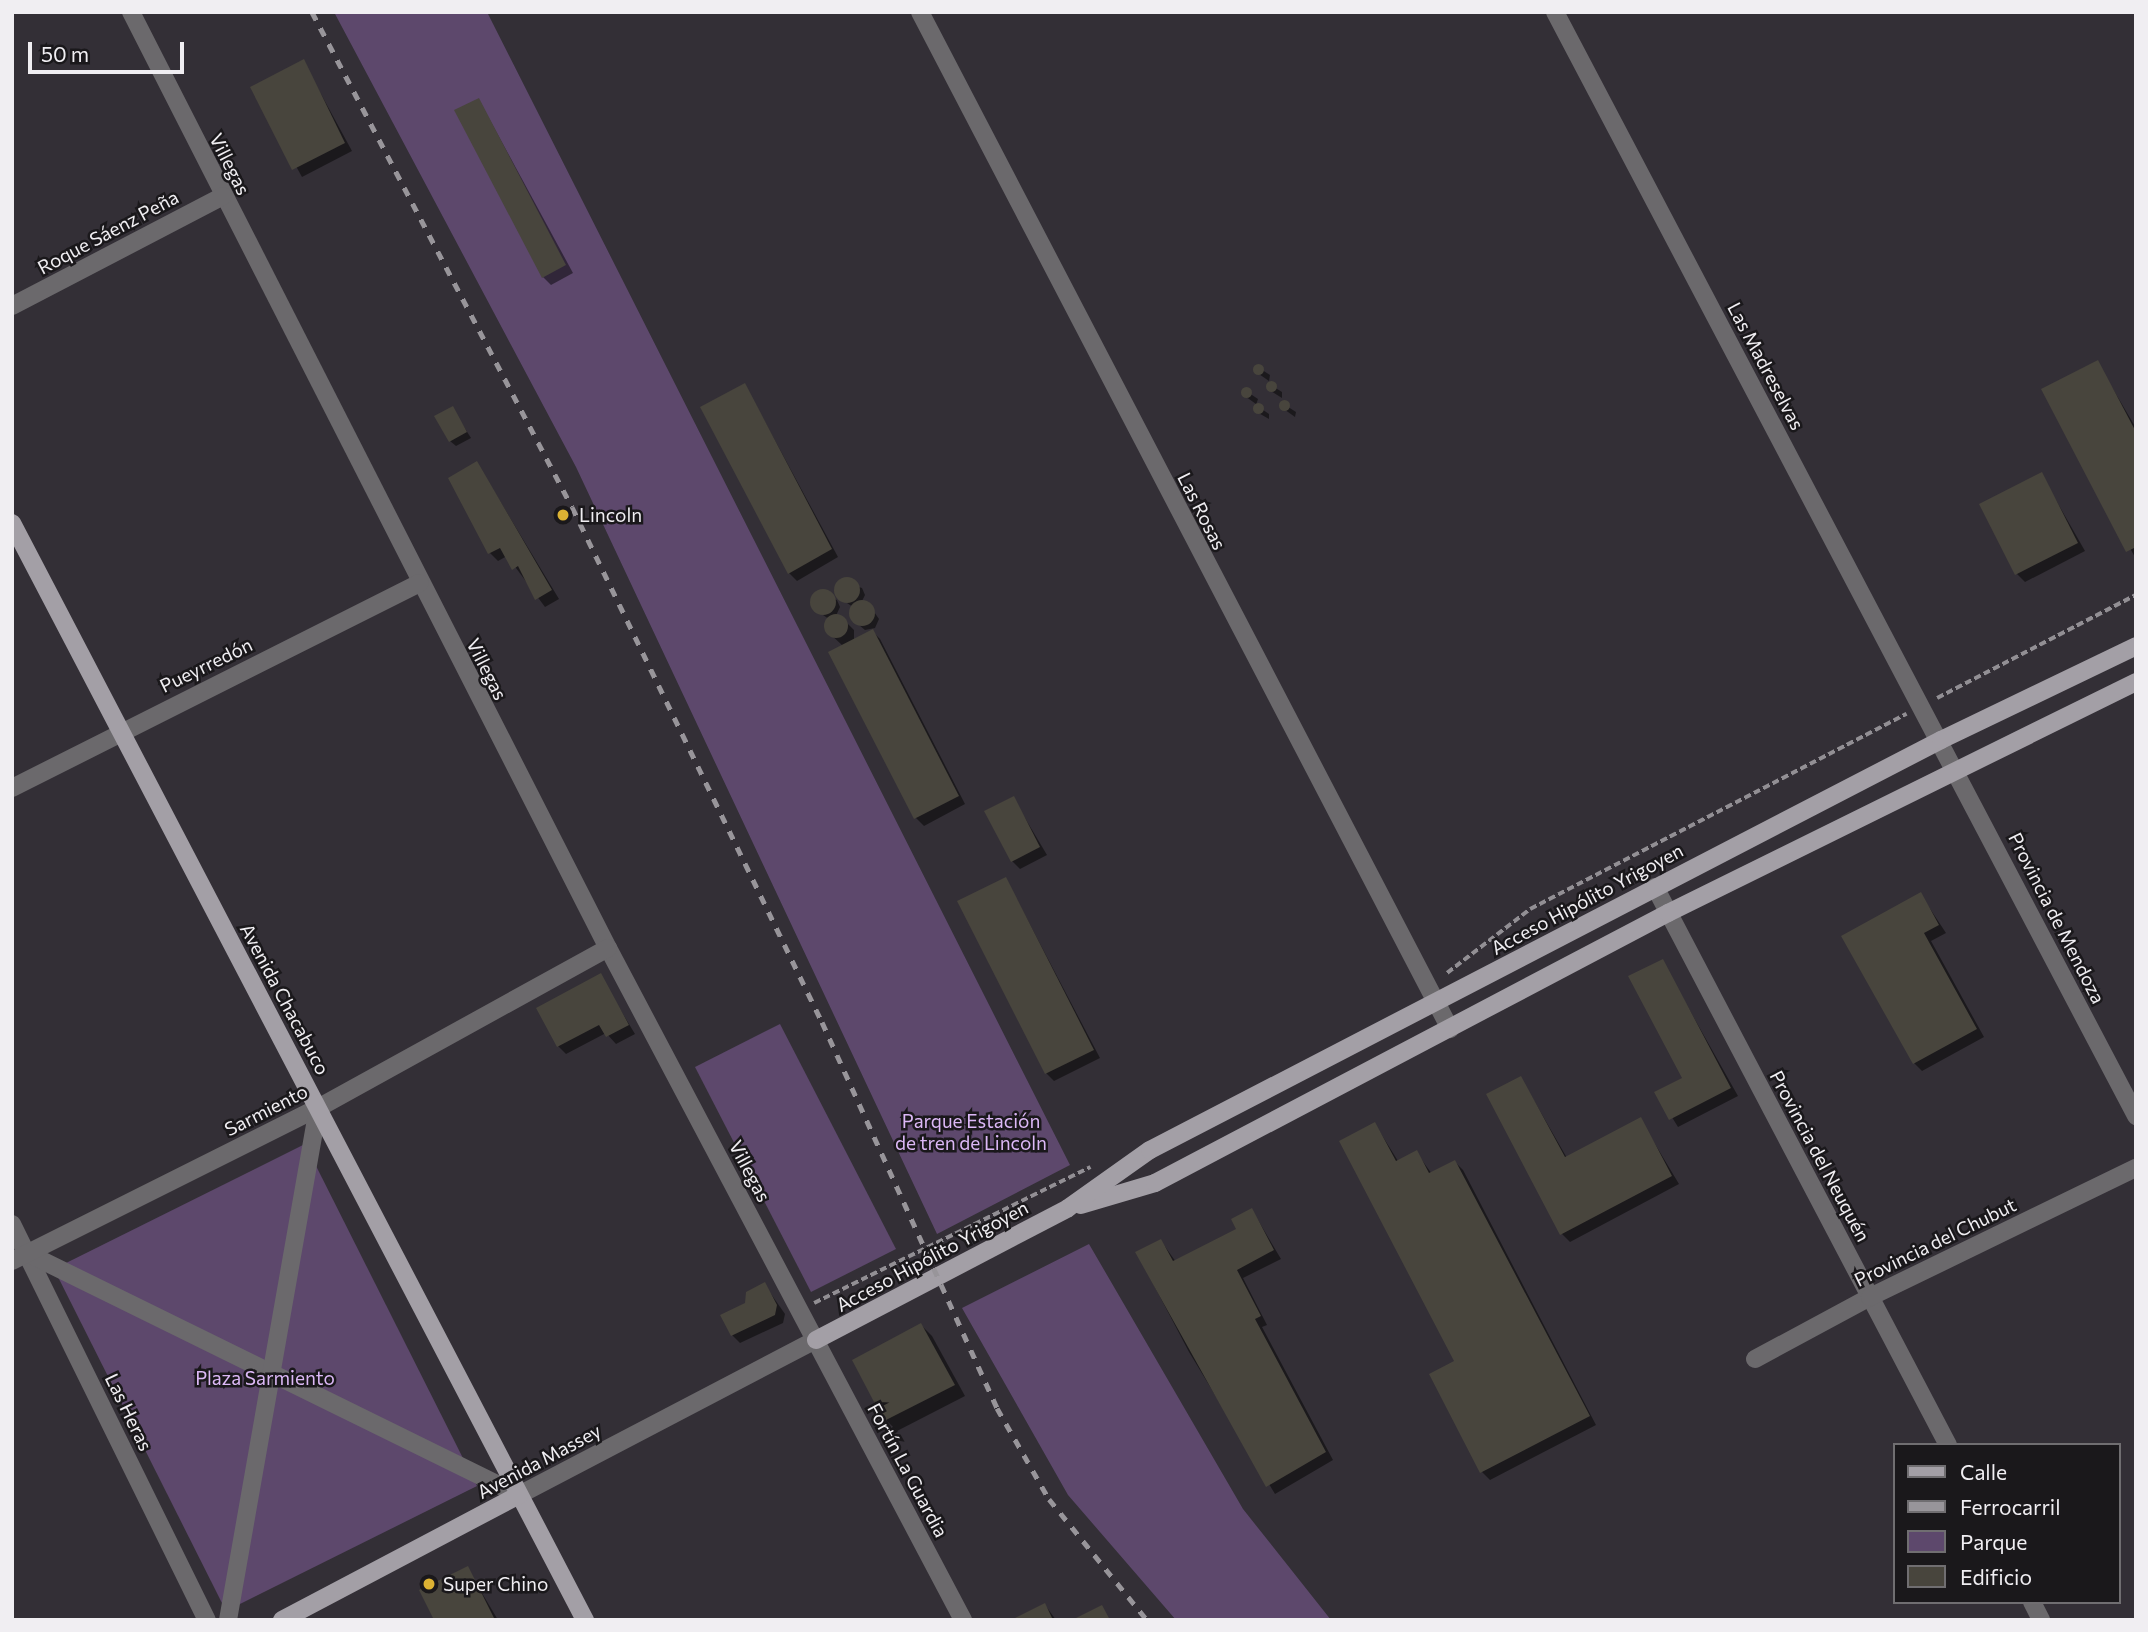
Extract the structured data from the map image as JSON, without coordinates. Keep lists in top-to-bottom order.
{
  "streets": {
    "main road": ["Acceso Hipólito Yrigoyen", "Avenida Chacabuco", "Avenida Massey"],
    "street": [
      "Villegas",
      "Roque Sáenz Peña",
      "Las Madreselvas",
      "Las Rosas",
      "Pueyrredón",
      "Provincia de Mendoza",
      "Sarmiento",
      "Provincia del Neuquén",
      "Provincia del Chubut",
      "Las Heras",
      "Fortín La Guardia"
    ]
  },
  "crossings": [
    ["Villegas", "Roque Sáenz Peña"],
    ["Villegas", "Pueyrredón"],
    ["Villegas", "Acceso Hipólito Yrigoyen"],
    ["Villegas", "Sarmiento"],
    ["Villegas", "Avenida Massey"],
    ["Villegas", "Fortín La Guardia"],
    ["Las Madreselvas", "Acceso Hipólito Yrigoyen"],
    ["Las Madreselvas", "Provincia de Mendoza"],
    ["Las Rosas", "Acceso Hipólito Yrigoyen"],
    ["Pueyrredón", "Avenida Chacabuco"],
    ["Acceso Hipólito Yrigoyen", "Provincia de Mendoza"],
    ["Acceso Hipólito Yrigoyen", "Provincia del Neuquén"],
    ["Acceso Hipólito Yrigoyen", "Avenida Massey"],
    ["Acceso Hipólito Yrigoyen", "Fortín La Guardia"],
    ["Avenida Chacabuco", "Sarmiento"],
    ["Avenida Chacabuco", "Avenida Massey"],
    ["Sarmiento", "Las Heras"],
    ["Provincia del Neuquén", "Provincia del Chubut"],
    ["Avenida Massey", "Fortín La Guardia"]
  ],
  "parks": ["Parque Estación de tren de Lincoln", "Plaza Sarmiento"],
  "places": ["Lincoln", "Super Chino"],
  "legend": [
    "Calle",
    "Ferrocarril",
    "Parque",
    "Edificio"
  ],
  "scale_bar": "50 m"
}
